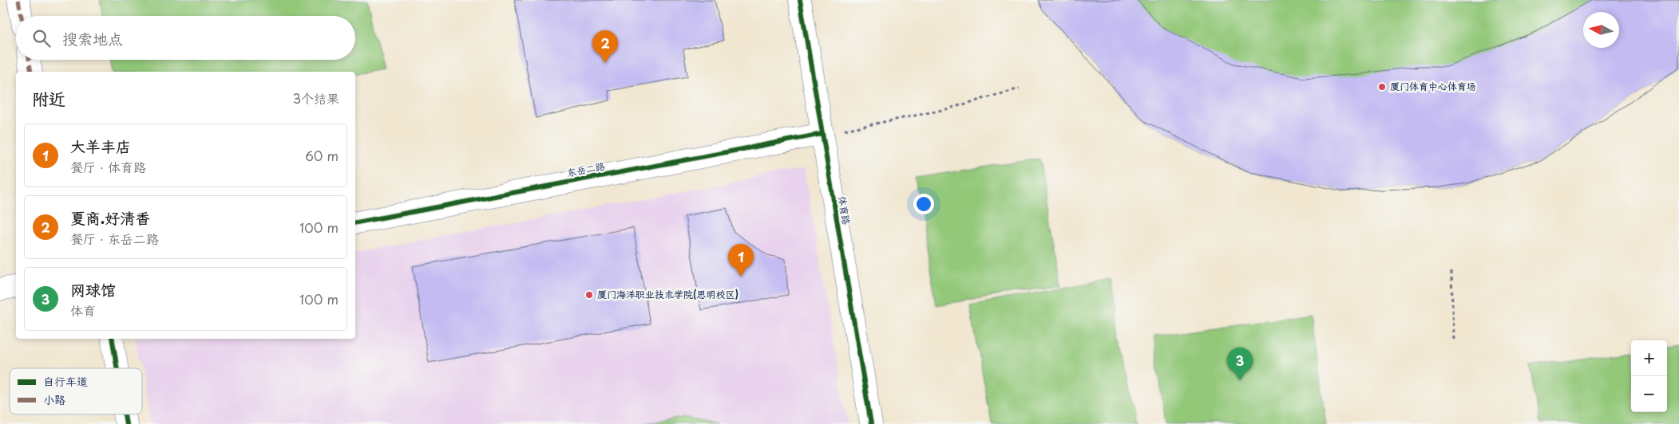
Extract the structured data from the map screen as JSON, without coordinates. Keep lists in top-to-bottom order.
{
  "streets": {
    "street": ["东岳二路", "体育路"]
  },
  "crossings": [
    ["东岳二路", "体育路"]
  ],
  "places": ["厦门体育中心体育场", "厦门海洋职业技术学院(思明校区)"],
  "legend": ["自行车道", "小路"],
  "north": "left",
  "page": {
    "search": "搜索地点",
    "pins": ["2", "1", "3"],
    "heading": ["附近", "3个结果"],
    "list": [
      {
        "mark": "1",
        "name": "大羊丰店",
        "note": "餐厅 · 体育路",
        "value": "60 m"
      },
      {
        "mark": "2",
        "name": "夏商.好清香",
        "note": "餐厅 · 东岳二路",
        "value": "100 m"
      },
      {
        "mark": "3",
        "name": "网球馆",
        "note": "体育",
        "value": "100 m"
      }
    ],
    "map_buttons": ["+", "−"]
  }
}
